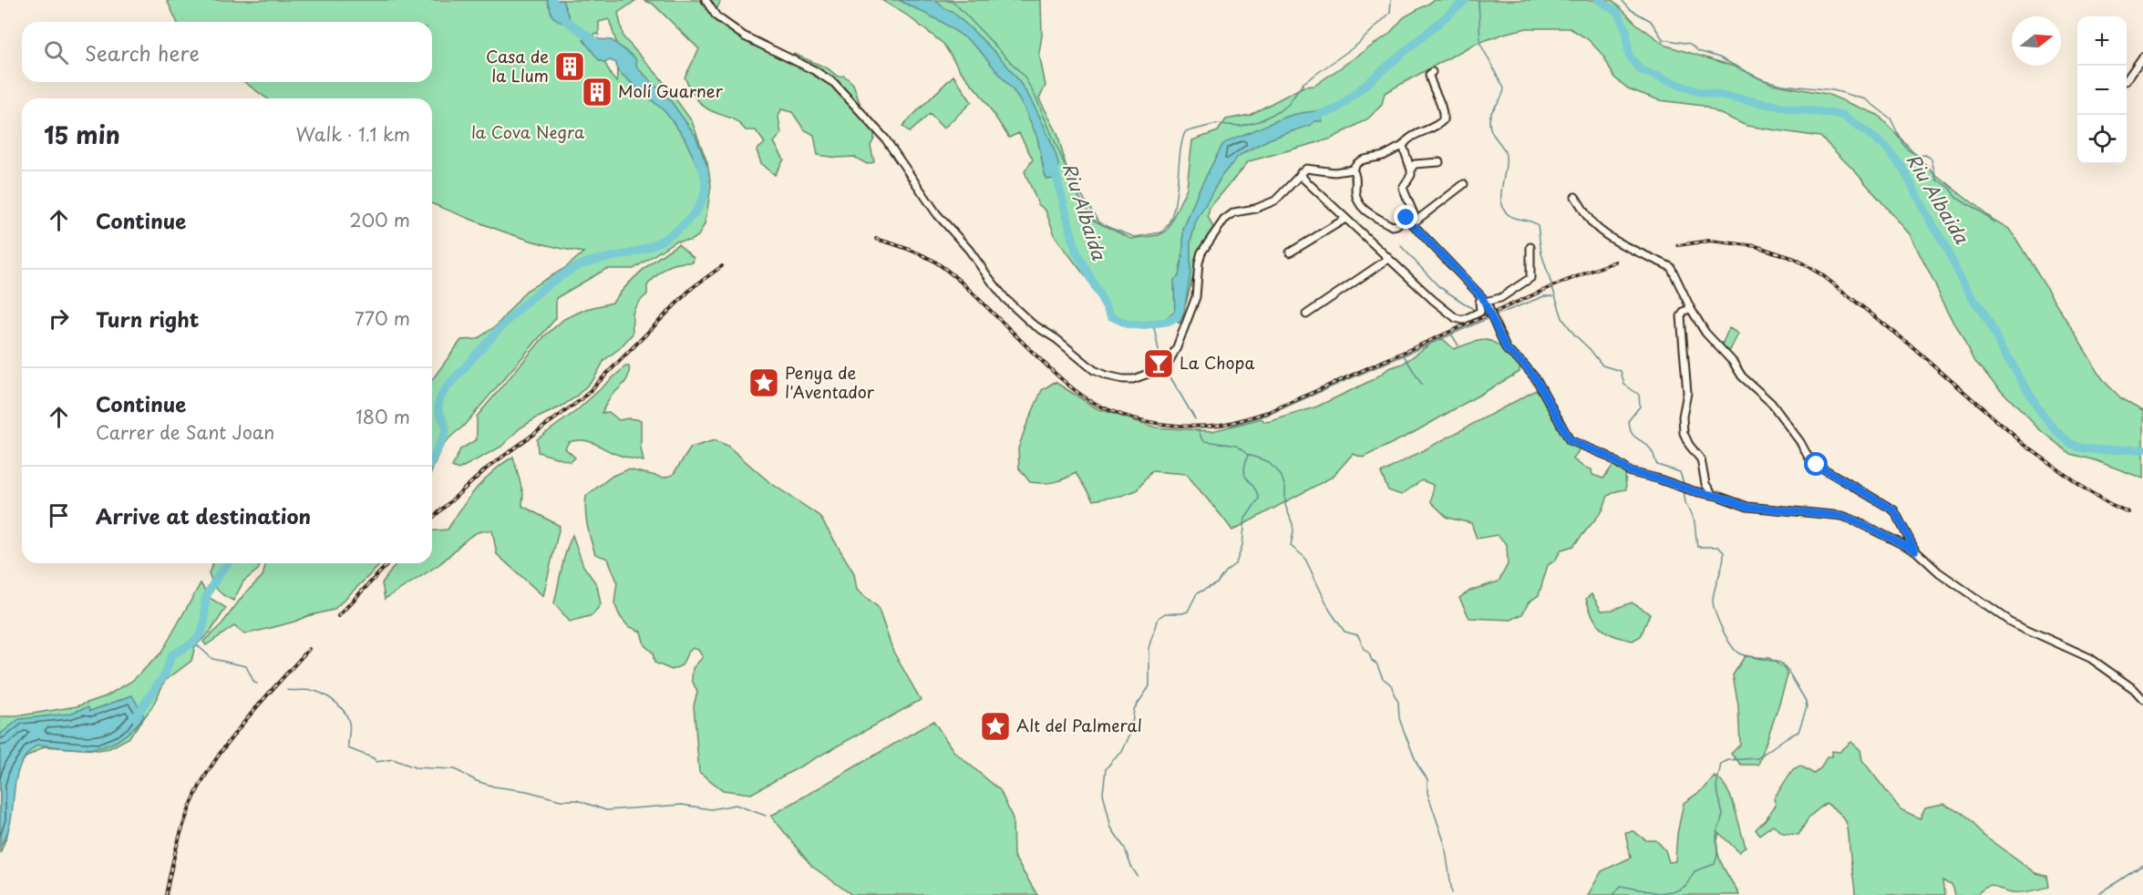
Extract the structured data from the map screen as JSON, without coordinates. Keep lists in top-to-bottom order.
{
  "water": ["Riu Albaida"],
  "parks": ["la Cova Negra"],
  "places": {
    "building": ["Casa de la Llum", "Molí Guarner"],
    "bar": ["La Chopa"],
    "place": ["Penya de l'Aventador", "Alt del Palmeral"]
  },
  "north": "right",
  "page": {
    "map_buttons": ["+", "−"],
    "search": "Search here",
    "heading": ["15 min", "Walk · 1.1 km"],
    "list": [
      ["Continue", "200 m"],
      ["Turn right", "770 m"],
      ["Continue", "Carrer de Sant Joan", "180 m"],
      "Arrive at destination"
    ]
  }
}
